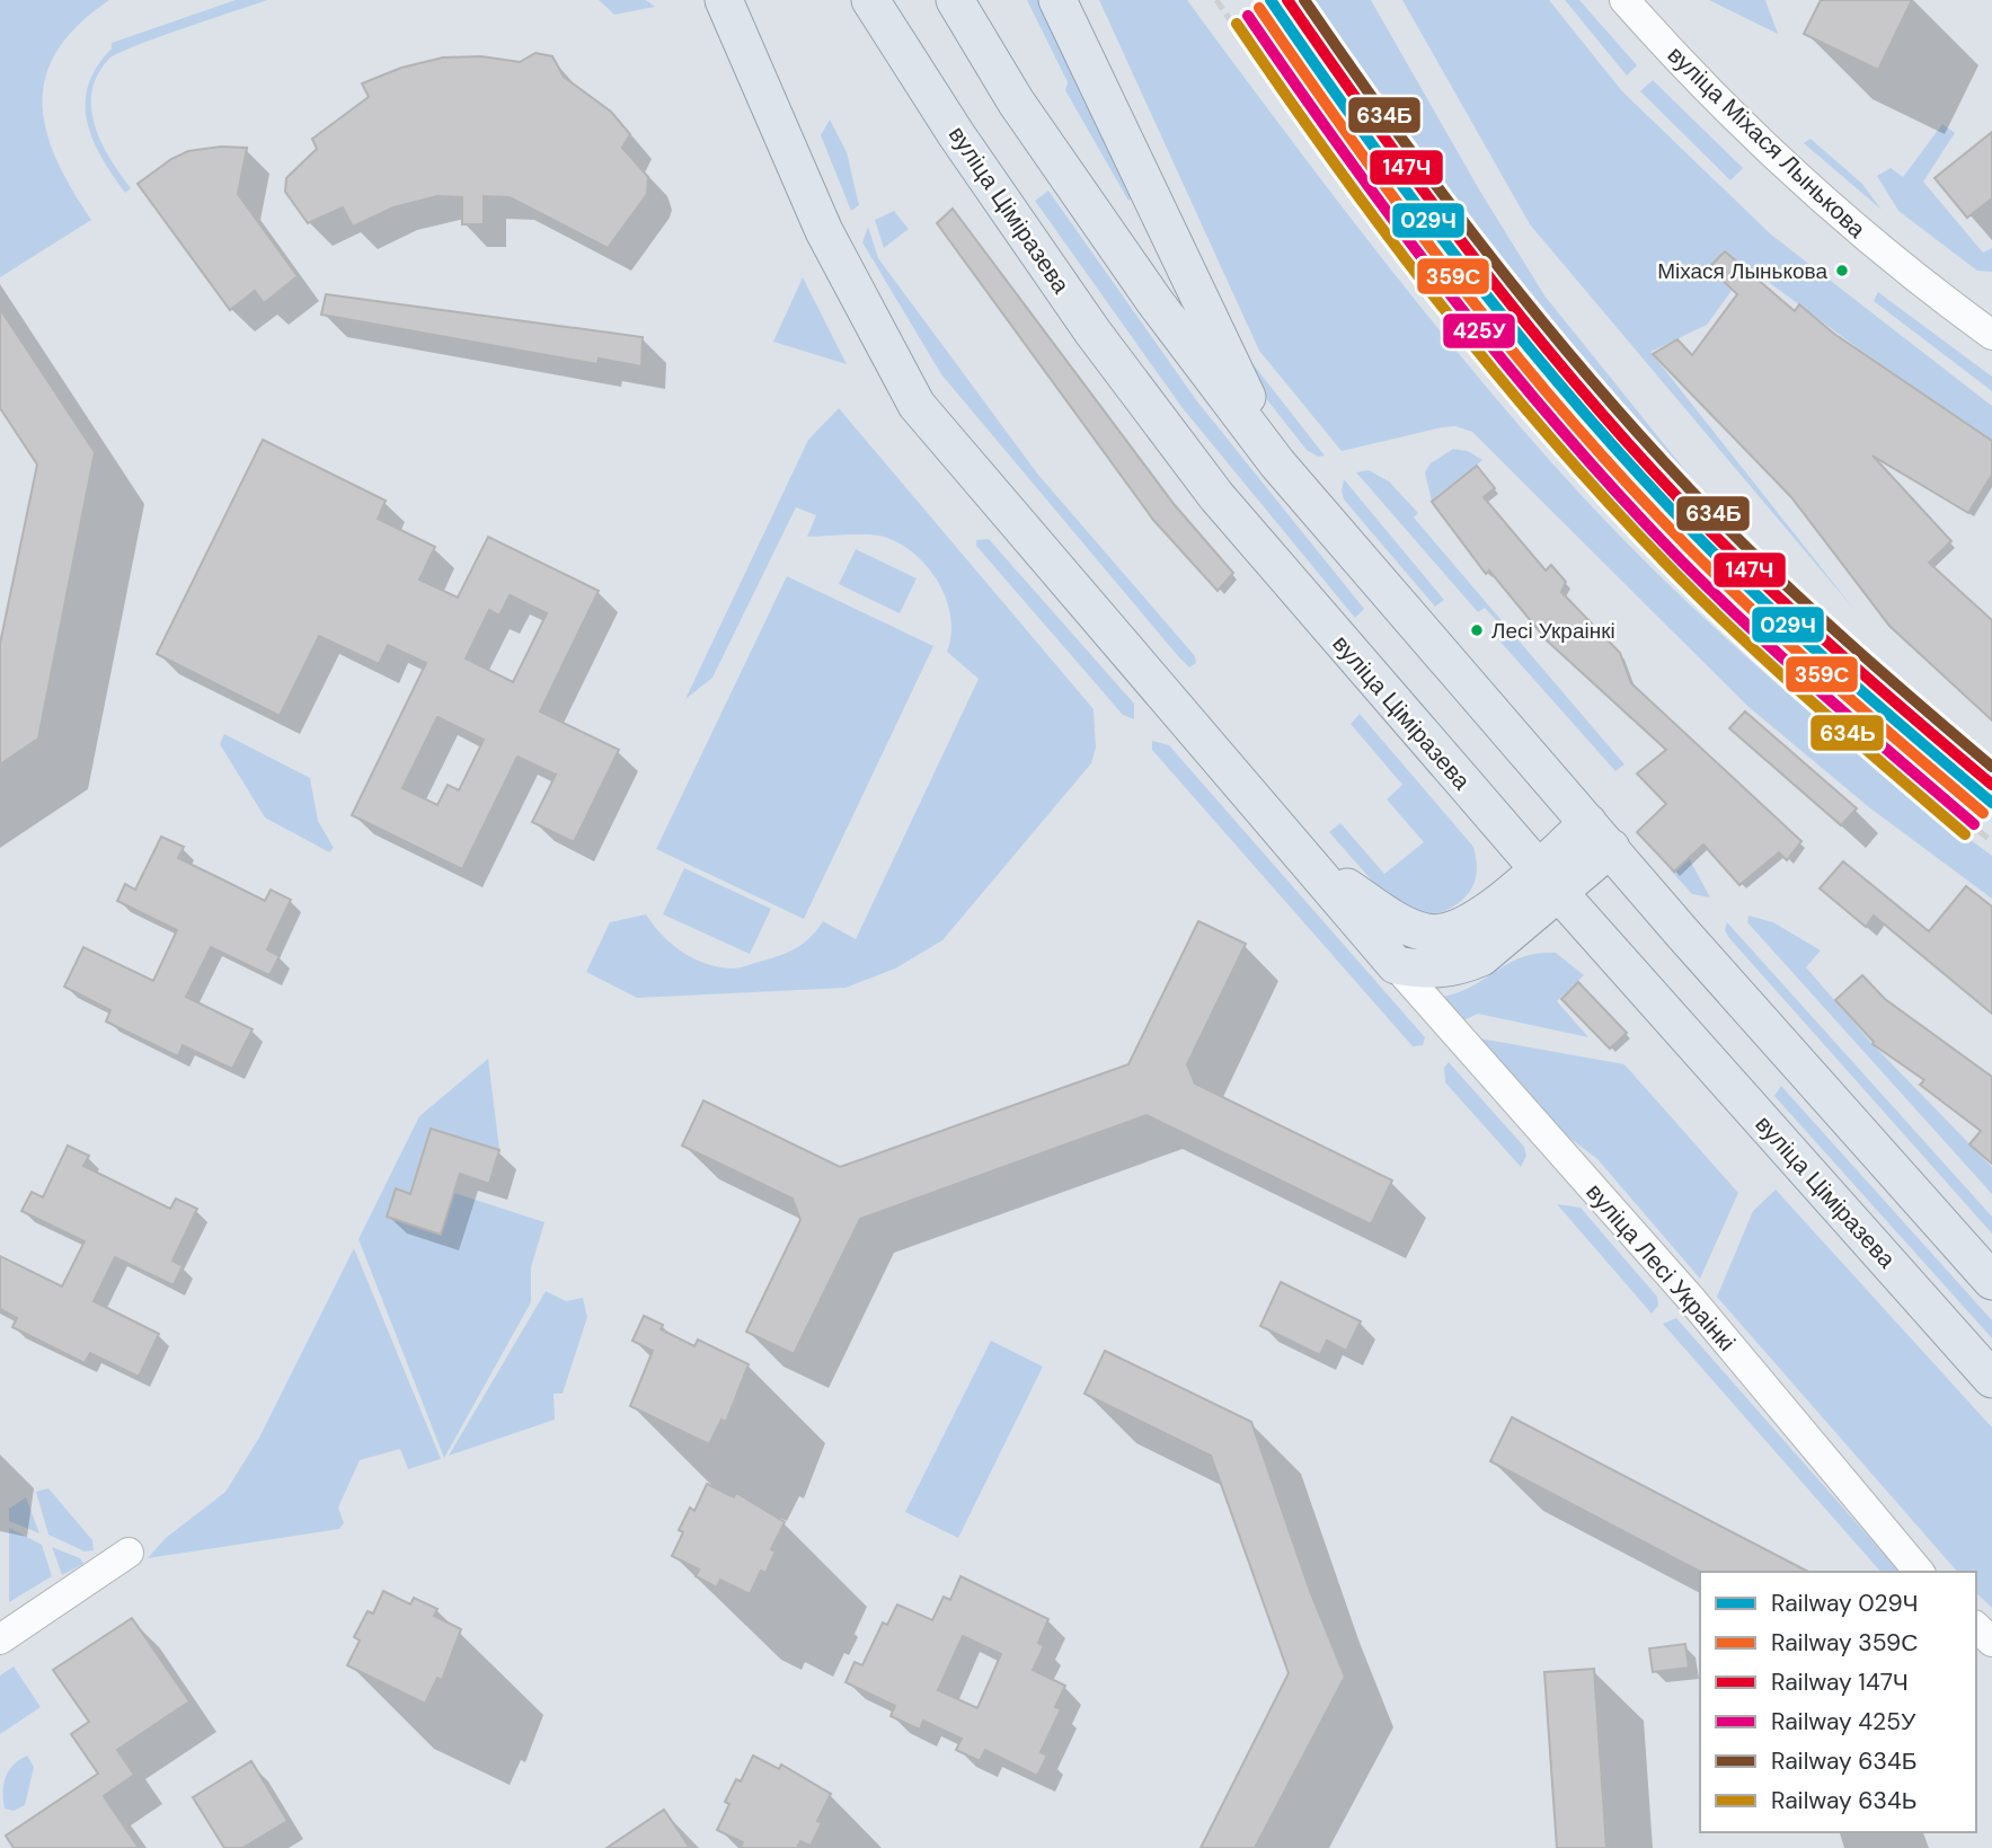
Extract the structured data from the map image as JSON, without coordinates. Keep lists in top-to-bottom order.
{
  "streets": {
    "main road": ["вуліца Ціміразева"],
    "street": ["вуліца Міхася Лынькова", "вуліца Лесі Украінкі"]
  },
  "places": ["Міхася Лынькова", "Лесі Украінкі"],
  "lines": [
    "rail line 029Ч",
    "rail line 147Ч",
    "rail line 634Б",
    "rail line 359С",
    "rail line 425У",
    "rail line 634Ь"
  ],
  "legend": [
    "Railway 029Ч",
    "Railway 359С",
    "Railway 147Ч",
    "Railway 425У",
    "Railway 634Б",
    "Railway 634Ь"
  ]
}
